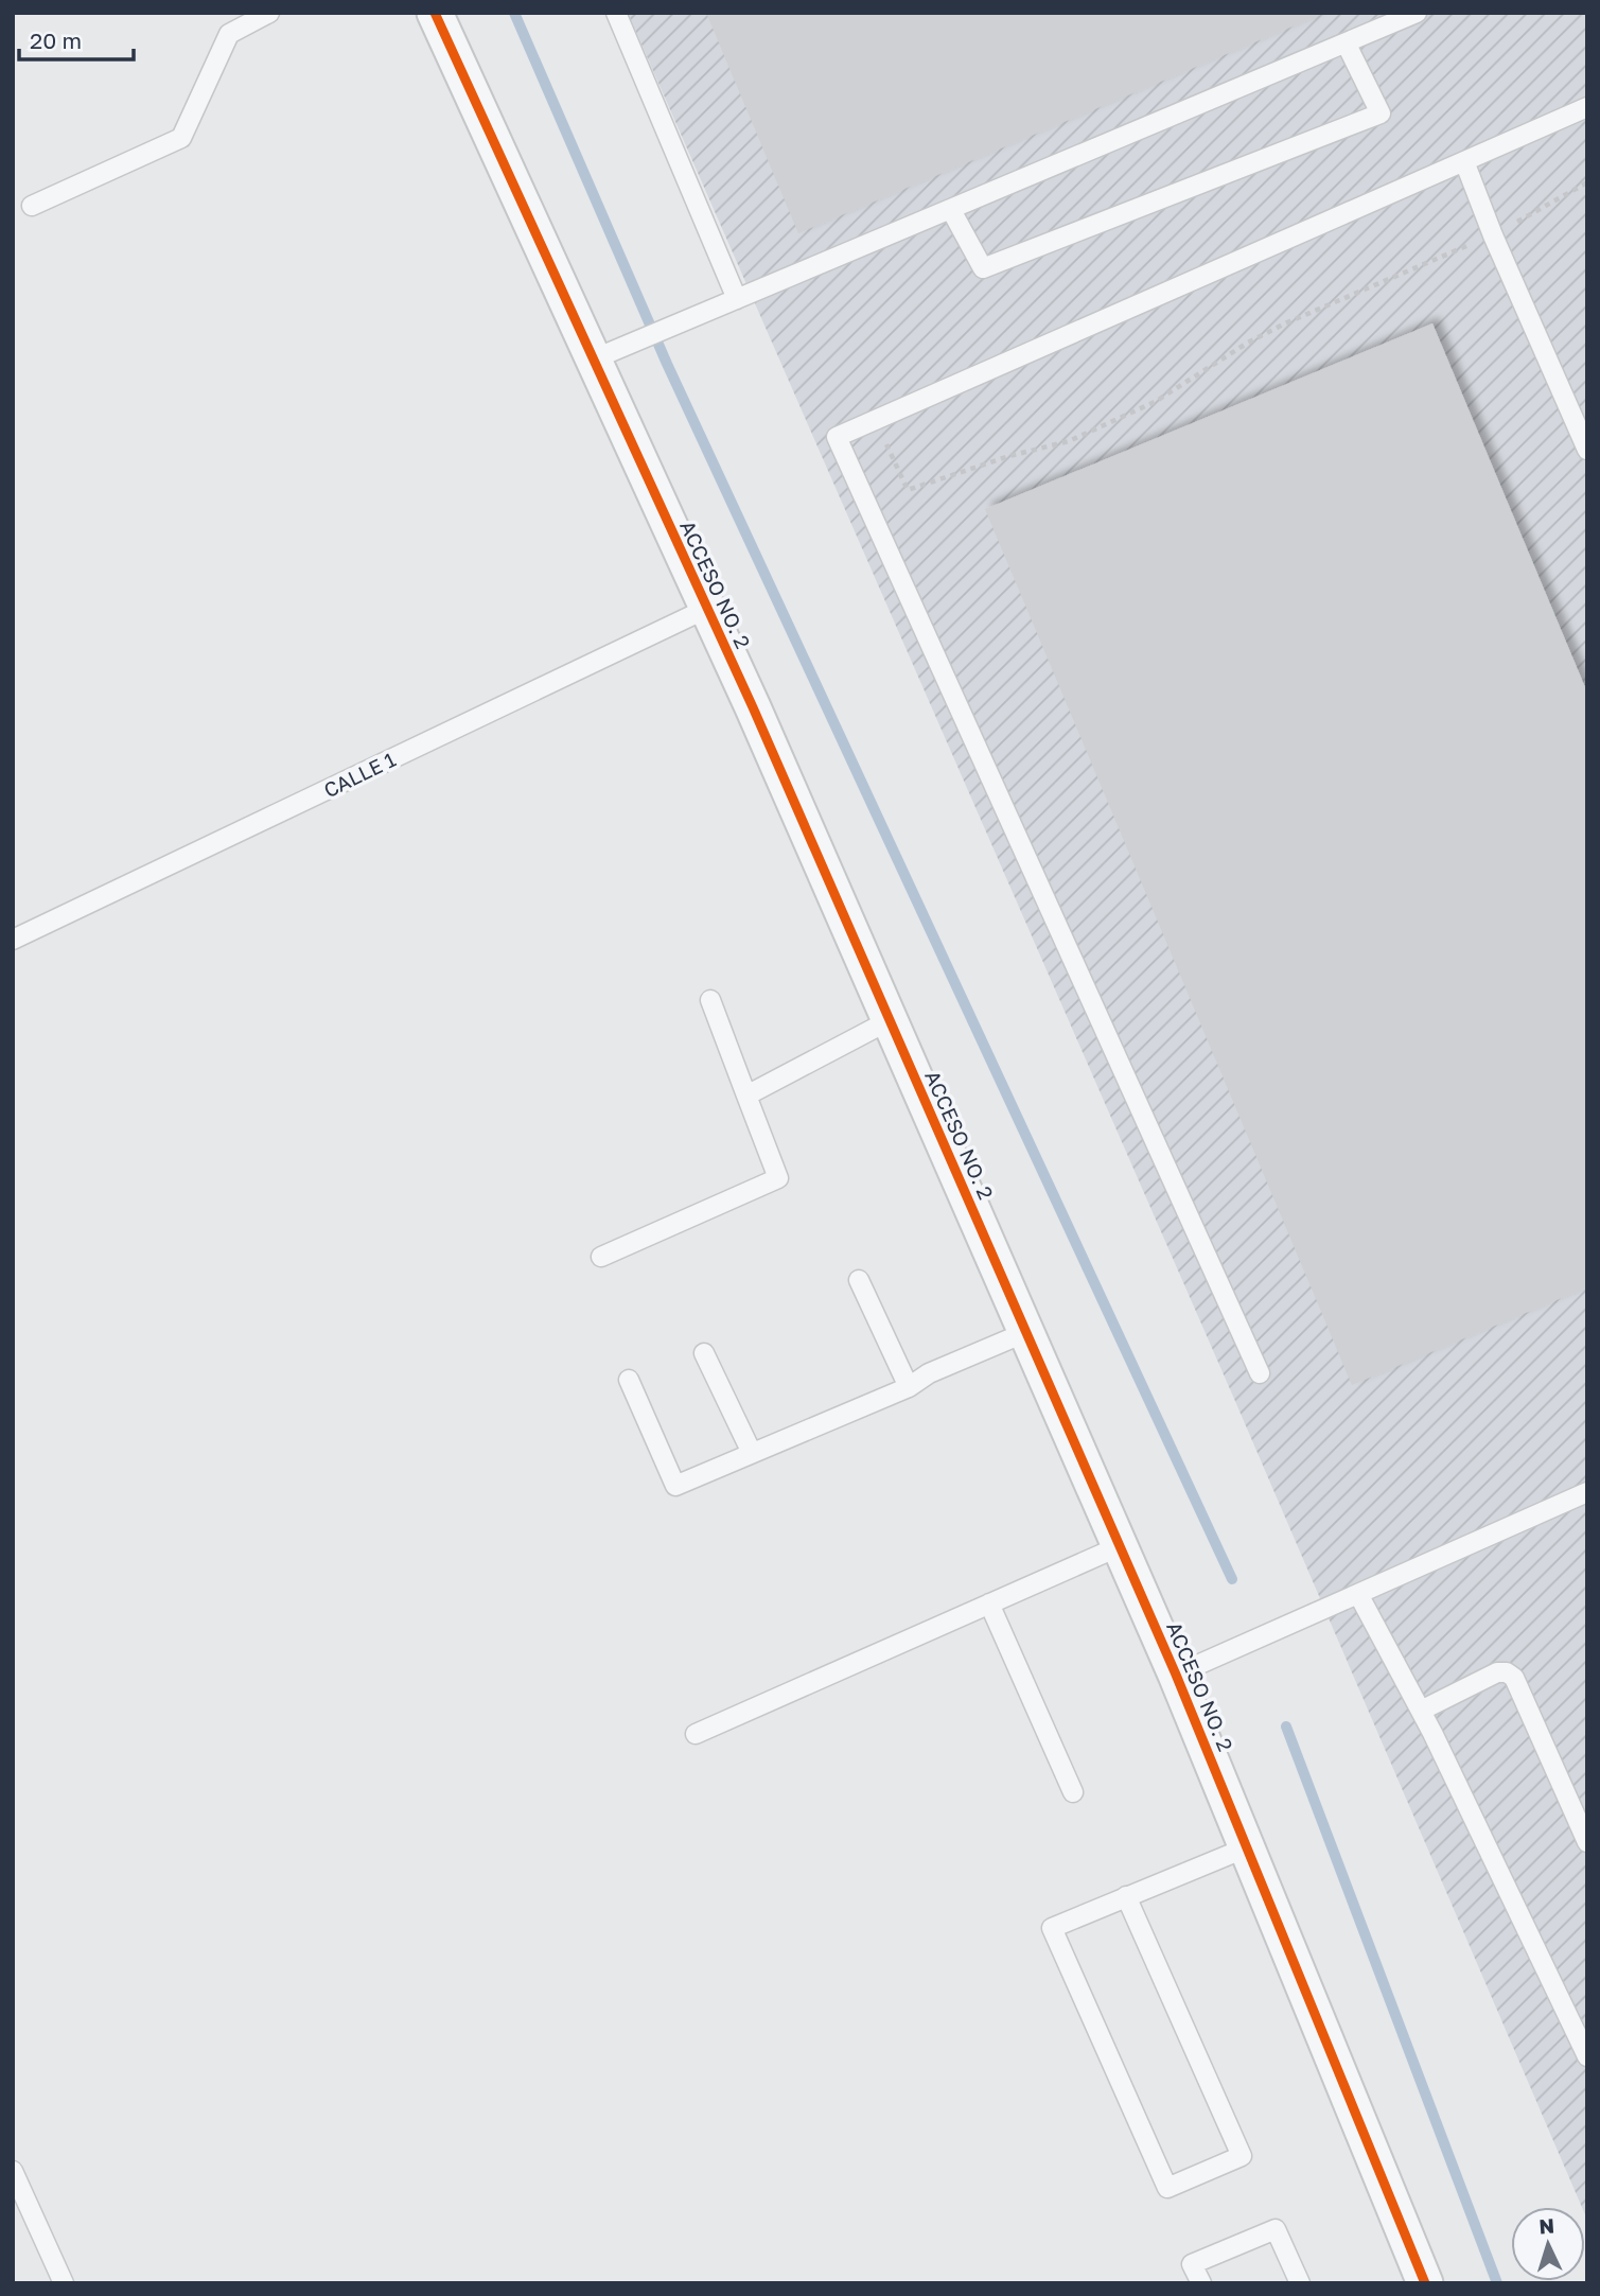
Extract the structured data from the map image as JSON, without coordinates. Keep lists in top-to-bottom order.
{
  "streets": {
    "street": ["ACCESO NO. 2"],
    "lane": ["CALLE 1"]
  },
  "crossings": [
    ["ACCESO NO. 2", "CALLE 1"]
  ],
  "scale_bar": "20 m",
  "north": "top"
}
